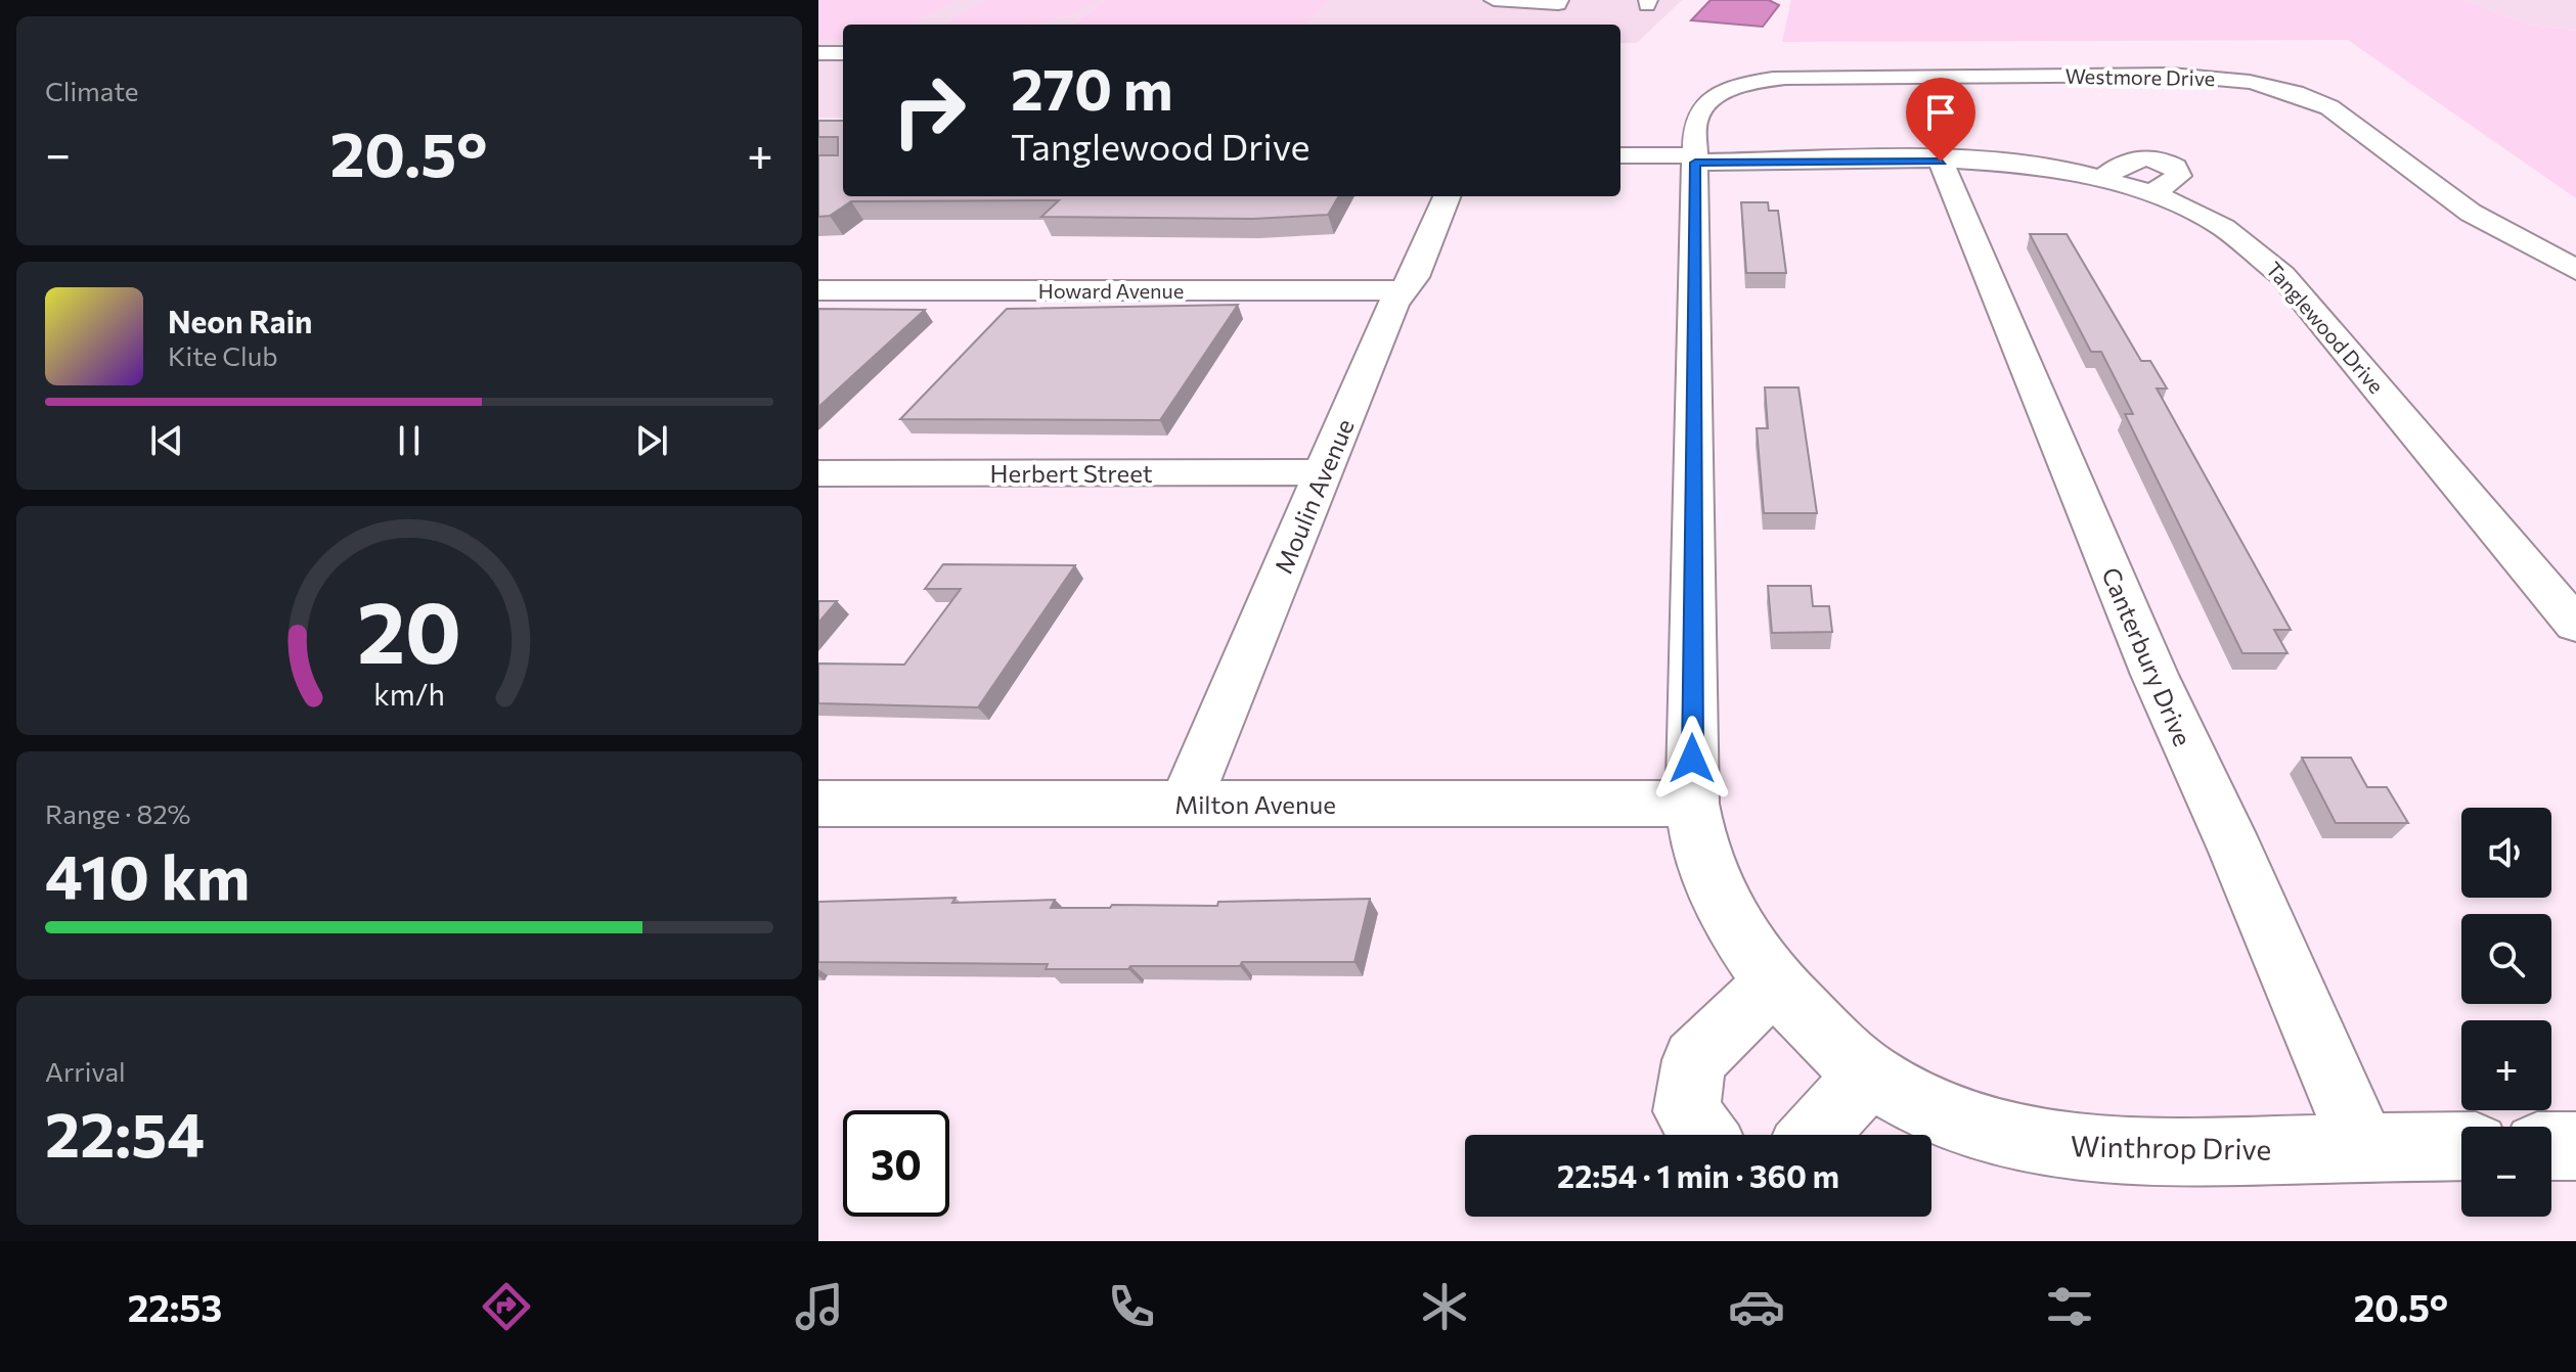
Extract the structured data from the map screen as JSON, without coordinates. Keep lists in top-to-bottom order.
{
  "streets": {
    "street": [
      "Westmore Drive",
      "Howard Avenue",
      "Tanglewood Drive",
      "Herbert Street",
      "Moulin Avenue",
      "Canterbury Drive",
      "Milton Avenue",
      "Winthrop Drive"
    ]
  },
  "crossings": [
    ["Westmore Drive", "Winthrop Drive"],
    ["Howard Avenue", "Moulin Avenue"],
    ["Tanglewood Drive", "Canterbury Drive"],
    ["Tanglewood Drive", "Winthrop Drive"],
    ["Herbert Street", "Moulin Avenue"],
    ["Moulin Avenue", "Milton Avenue"],
    ["Canterbury Drive", "Winthrop Drive"],
    ["Milton Avenue", "Winthrop Drive"]
  ],
  "page": {
    "tile": [
      "Climate",
      ["Range · 82%", "410 km"],
      ["Arrival", "22:54"]
    ],
    "turn": ["270 m", "Tanglewood Drive"],
    "heat": ["−", "20.5°", "+"],
    "song": ["Neon Rain", "Kite Club"],
    "map_buttons": ["+", "−"],
    "limit": "30",
    "trip": "22:54 · 1 min · 360 m",
    "tabs": ["22:53", "20.5°"],
    "gauge": ["20", "km/h"]
  }
}
